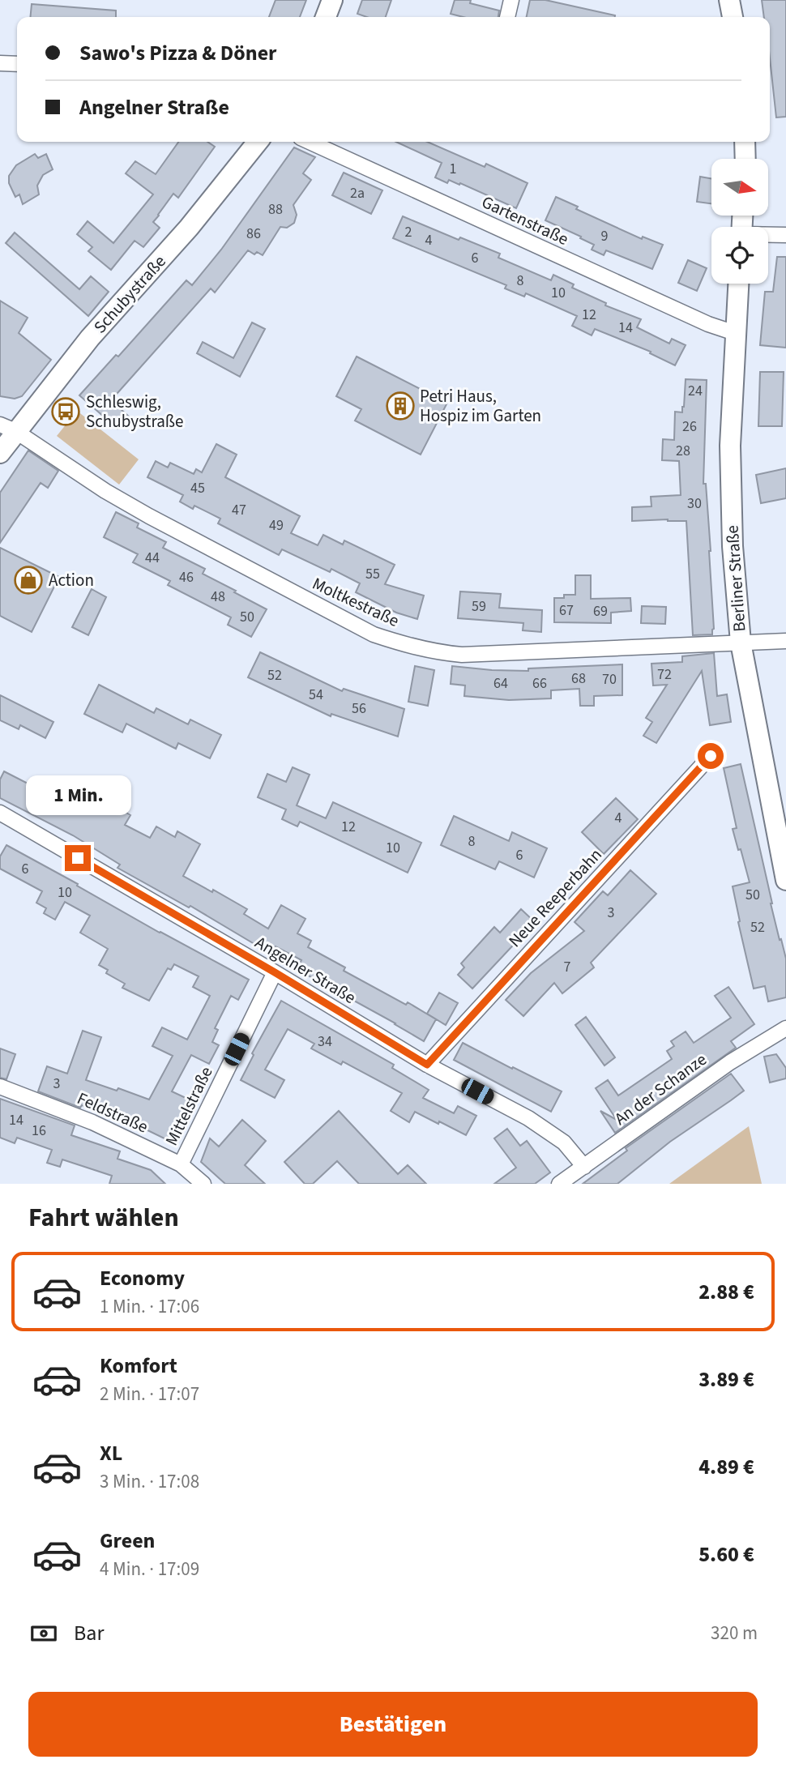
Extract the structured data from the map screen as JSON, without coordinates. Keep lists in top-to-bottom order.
{
  "streets": {
    "street": [
      "Gartenstraße",
      "Schubystraße",
      "Berliner Straße",
      "Moltkestraße",
      "Neue Reeperbahn",
      "Angelner Straße",
      "An der Schanze",
      "Mittelstraße",
      "Feldstraße"
    ]
  },
  "crossings": [
    ["Gartenstraße", "Berliner Straße"],
    ["Schubystraße", "Moltkestraße"],
    ["Berliner Straße", "Moltkestraße"],
    ["Neue Reeperbahn", "Angelner Straße"],
    ["Angelner Straße", "An der Schanze"],
    ["Angelner Straße", "Mittelstraße"],
    ["Mittelstraße", "Feldstraße"]
  ],
  "places": {
    "building": ["Petri Haus, Hospiz im Garten"],
    "bus stop": ["Schleswig, Schubystraße"],
    "shop": ["Action"]
  },
  "house_numbers": [
    "1",
    "2a",
    "88",
    "2",
    "86",
    "9",
    "4",
    "6",
    "8",
    "10",
    "12",
    "14",
    "24",
    "26",
    "28",
    "45",
    "30",
    "47",
    "49",
    "44",
    "55",
    "46",
    "48",
    "59",
    "67",
    "69",
    "50",
    "72",
    "52",
    "68",
    "70",
    "64",
    "66",
    "54",
    "56",
    "4",
    "12",
    "8",
    "10",
    "6",
    "6",
    "10",
    "50",
    "3",
    "52",
    "7",
    "34",
    "3",
    "14",
    "16"
  ],
  "north": "right",
  "page": {
    "banner": ["Sawo's Pizza & Döner", "Angelner Straße"],
    "bubble": "1 Min.",
    "heading": "Fahrt wählen",
    "list": [
      {
        "name": "Economy",
        "note": "1 Min. · 17:06",
        "value": "2.88 €"
      },
      {
        "name": "Komfort",
        "note": "2 Min. · 17:07",
        "value": "3.89 €"
      },
      {
        "name": "XL",
        "note": "3 Min. · 17:08",
        "value": "4.89 €"
      },
      {
        "name": "Green",
        "note": "4 Min. · 17:09",
        "value": "5.60 €"
      }
    ],
    "pay": ["Bar", "320 m"],
    "buttons": "Bestätigen"
  }
}
